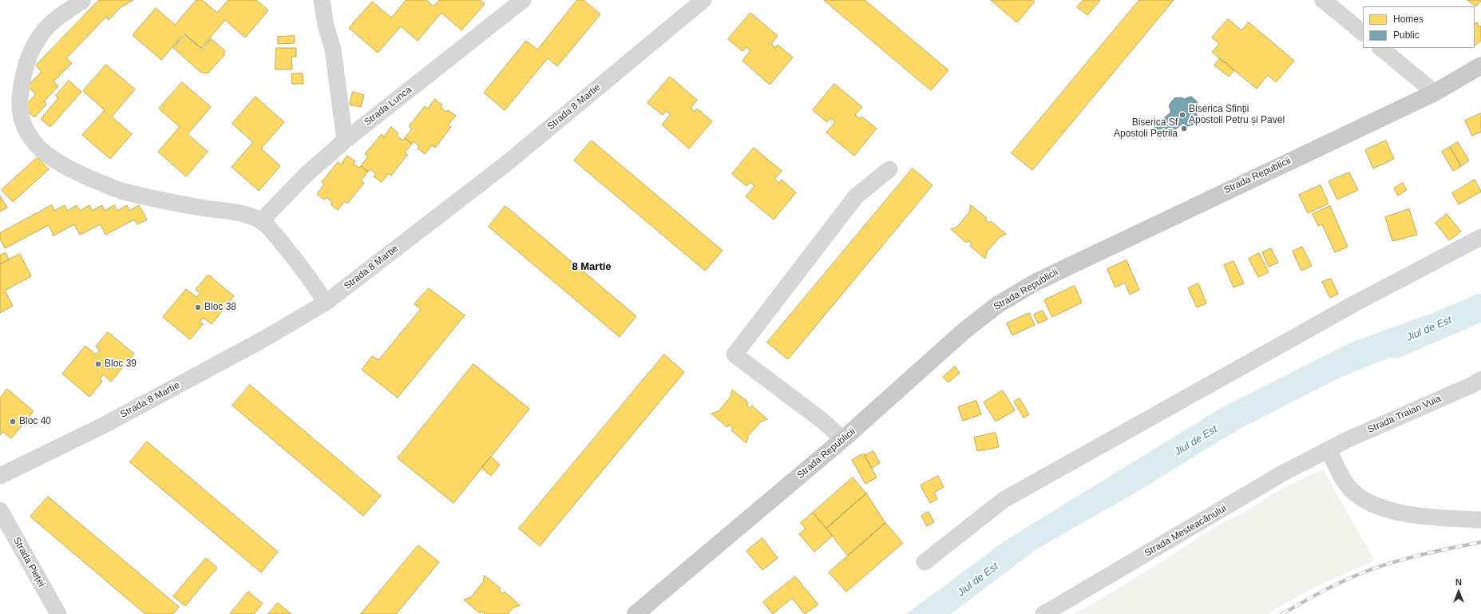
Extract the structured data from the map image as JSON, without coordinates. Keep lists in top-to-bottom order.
{
  "streets": {
    "main road": ["Strada Republicii"],
    "street": [
      "Strada Lunca",
      "Strada 8 Martie",
      "Strada Traian Vuia",
      "Strada Mesteacănului",
      "Strada Pieței"
    ]
  },
  "crossings": [
    ["Strada Traian Vuia", "Strada Mesteacănului"]
  ],
  "districts": ["8 Martie"],
  "water": ["Jiul de Est"],
  "places": [
    "Biserica Sfinții Apostoli Petru și Pavel",
    "Biserica Sf Apostoli Petrila",
    "Bloc 38",
    "Bloc 39",
    "Bloc 40"
  ],
  "legend": ["Homes", "Public"],
  "north": "top"
}
